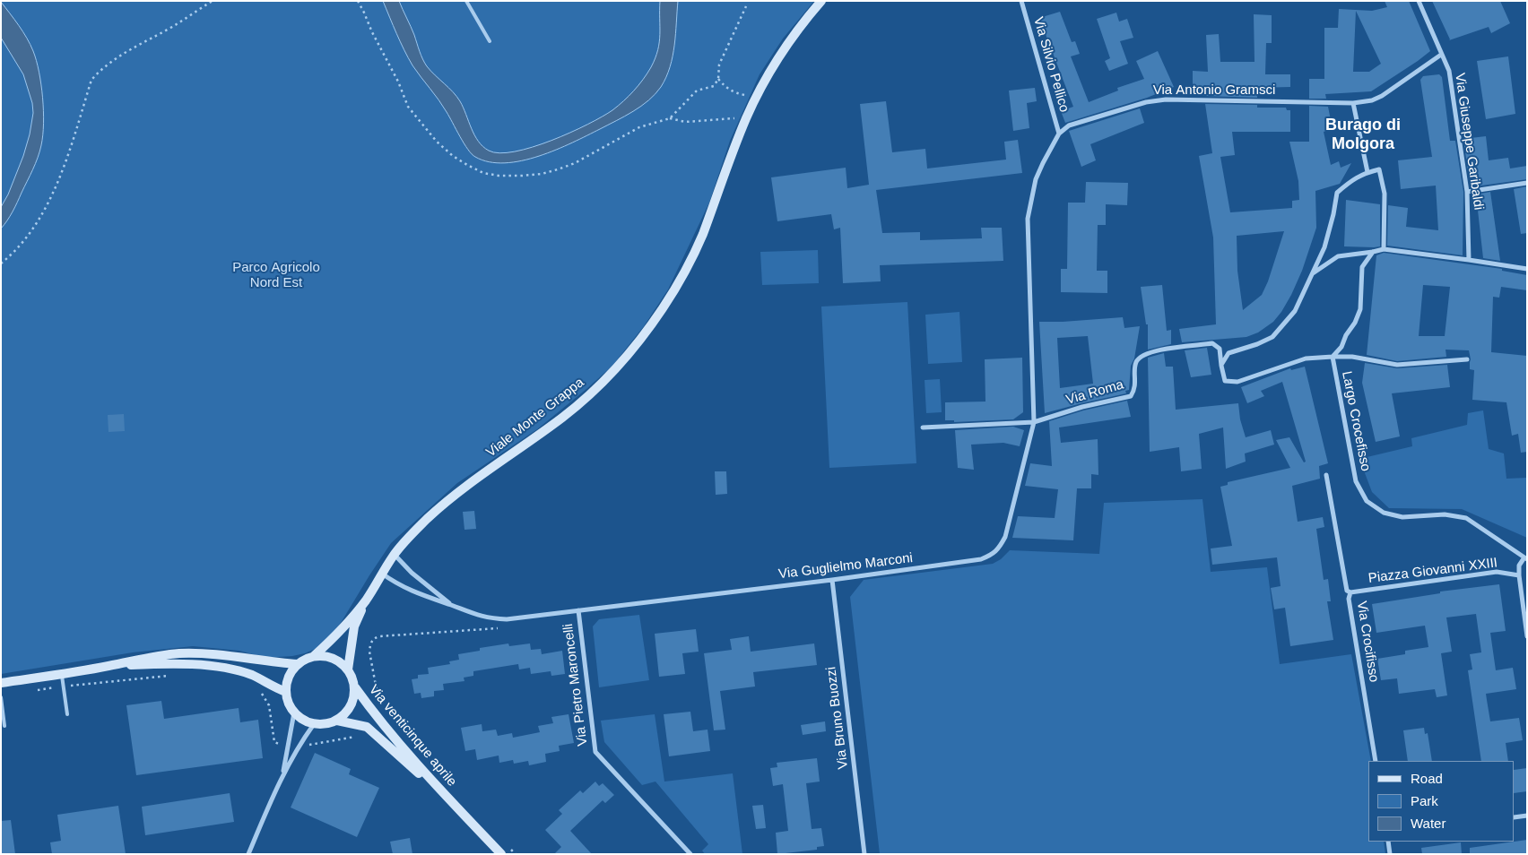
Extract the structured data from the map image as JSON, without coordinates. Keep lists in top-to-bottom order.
{
  "streets": {
    "street": [
      "Via Silvio Pellico",
      "Via Antonio Gramsci",
      "Via Giuseppe Garibaldi",
      "Via Roma",
      "Viale Monte Grappa",
      "Largo Crocefisso",
      "Via Guglielmo Marconi",
      "Piazza Giovanni XXIII",
      "Via Crocifisso",
      "Via Pietro Maroncelli",
      "Via Bruno Buozzi",
      "Via venticinque aprile"
    ]
  },
  "crossings": [
    ["Via Silvio Pellico", "Via Antonio Gramsci"],
    ["Via Antonio Gramsci", "Via Giuseppe Garibaldi"],
    ["Via Roma", "Via Guglielmo Marconi"],
    ["Viale Monte Grappa", "Via Guglielmo Marconi"],
    ["Viale Monte Grappa", "Via venticinque aprile"],
    ["Via Guglielmo Marconi", "Via Pietro Maroncelli"],
    ["Via Guglielmo Marconi", "Via Bruno Buozzi"],
    ["Piazza Giovanni XXIII", "Via Crocifisso"]
  ],
  "districts": ["Burago di Molgora"],
  "parks": ["Parco Agricolo Nord Est"],
  "legend": ["Road", "Park", "Water"]
}
